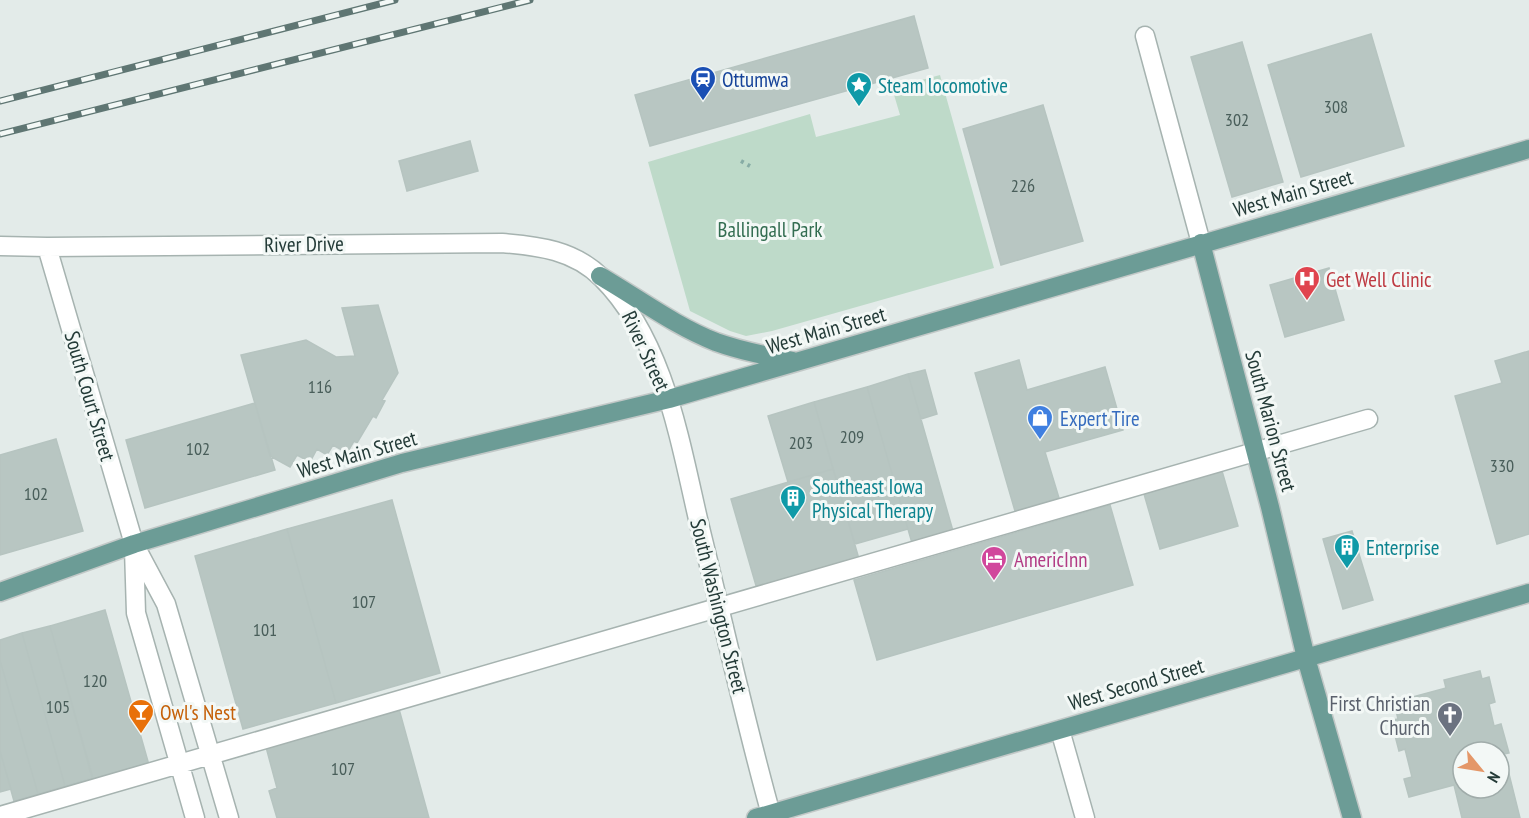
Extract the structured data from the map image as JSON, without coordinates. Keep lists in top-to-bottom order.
{
  "streets": {
    "main road": ["West Main Street", "South Marion Street", "West Second Street"],
    "street": [
      "River Drive",
      "River Street",
      "South Court Street",
      "South Washington Street"
    ]
  },
  "crossings": [
    ["West Main Street", "River Street"],
    ["West Main Street", "South Court Street"],
    ["West Main Street", "South Marion Street"],
    ["West Main Street", "South Washington Street"],
    ["River Drive", "River Street"],
    ["River Drive", "South Court Street"],
    ["River Street", "South Washington Street"],
    ["South Marion Street", "West Second Street"],
    ["South Washington Street", "West Second Street"]
  ],
  "parks": ["Ballingall Park"],
  "places": {
    "station": ["Ottumwa"],
    "place": ["Steam locomotive"],
    "hospital": ["Get Well Clinic"],
    "shop": ["Expert Tire"],
    "building": ["Southeast Iowa Physical Therapy", "Enterprise"],
    "hotel": ["AmericInn"],
    "bar": ["Owl's Nest"],
    "church": ["First Christian Church"]
  },
  "house_numbers": [
    "308",
    "302",
    "226",
    "116",
    "209",
    "203",
    "102",
    "330",
    "102",
    "107",
    "101",
    "120",
    "105",
    "107"
  ],
  "north": "bottom right"
}
